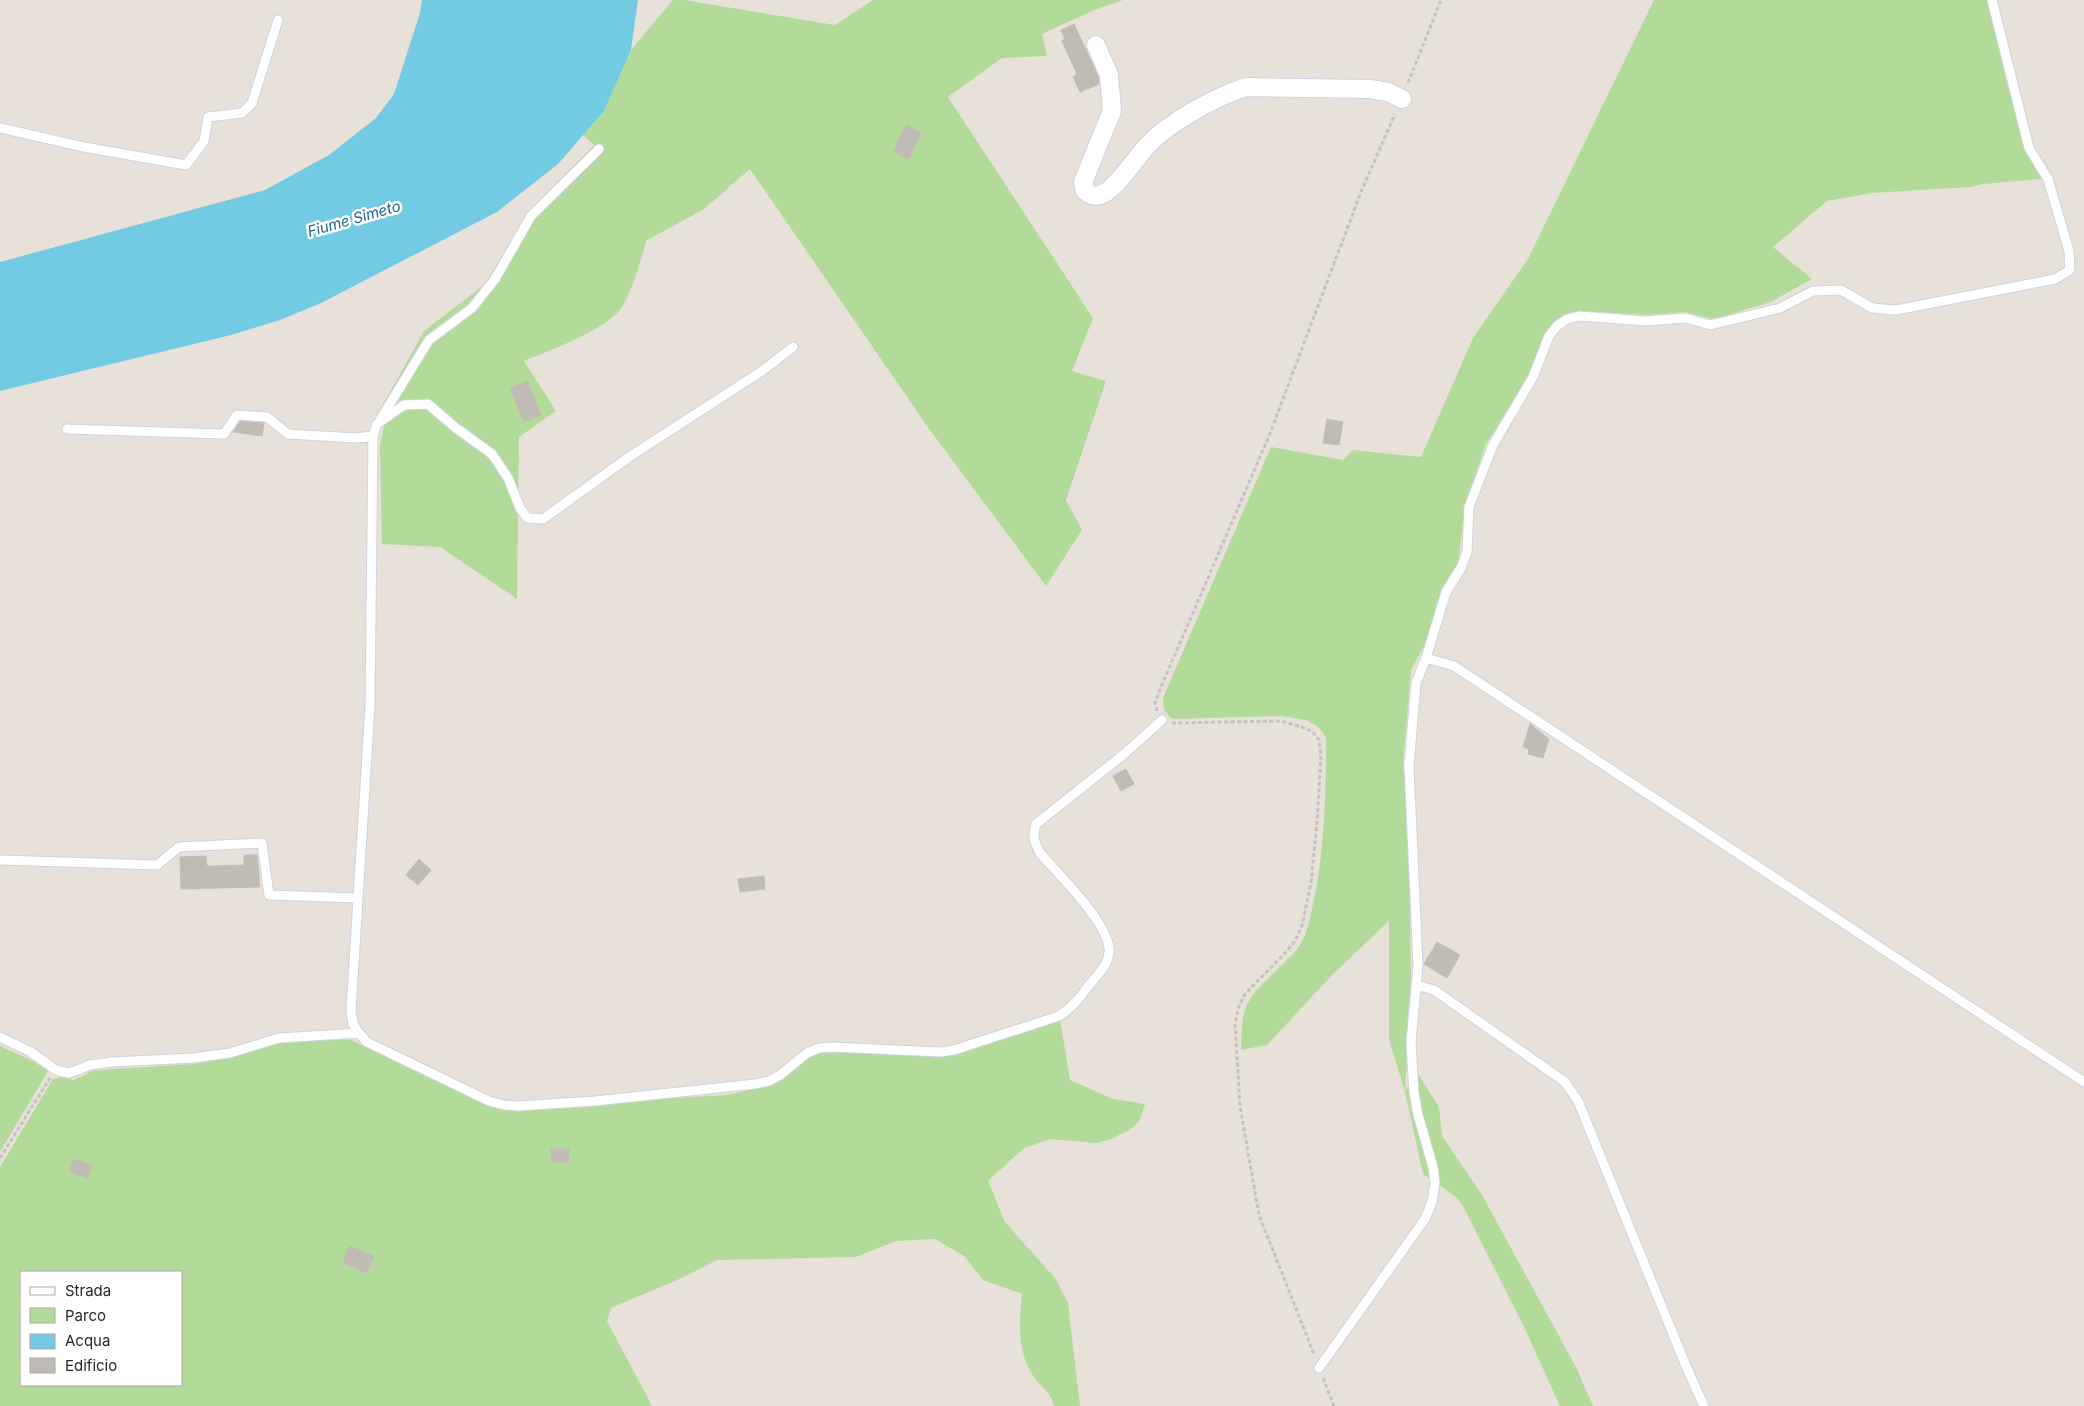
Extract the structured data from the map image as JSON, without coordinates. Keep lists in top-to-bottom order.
{
  "water": ["Fiume Simeto"],
  "legend": [
    "Strada",
    "Parco",
    "Acqua",
    "Edificio"
  ]
}
